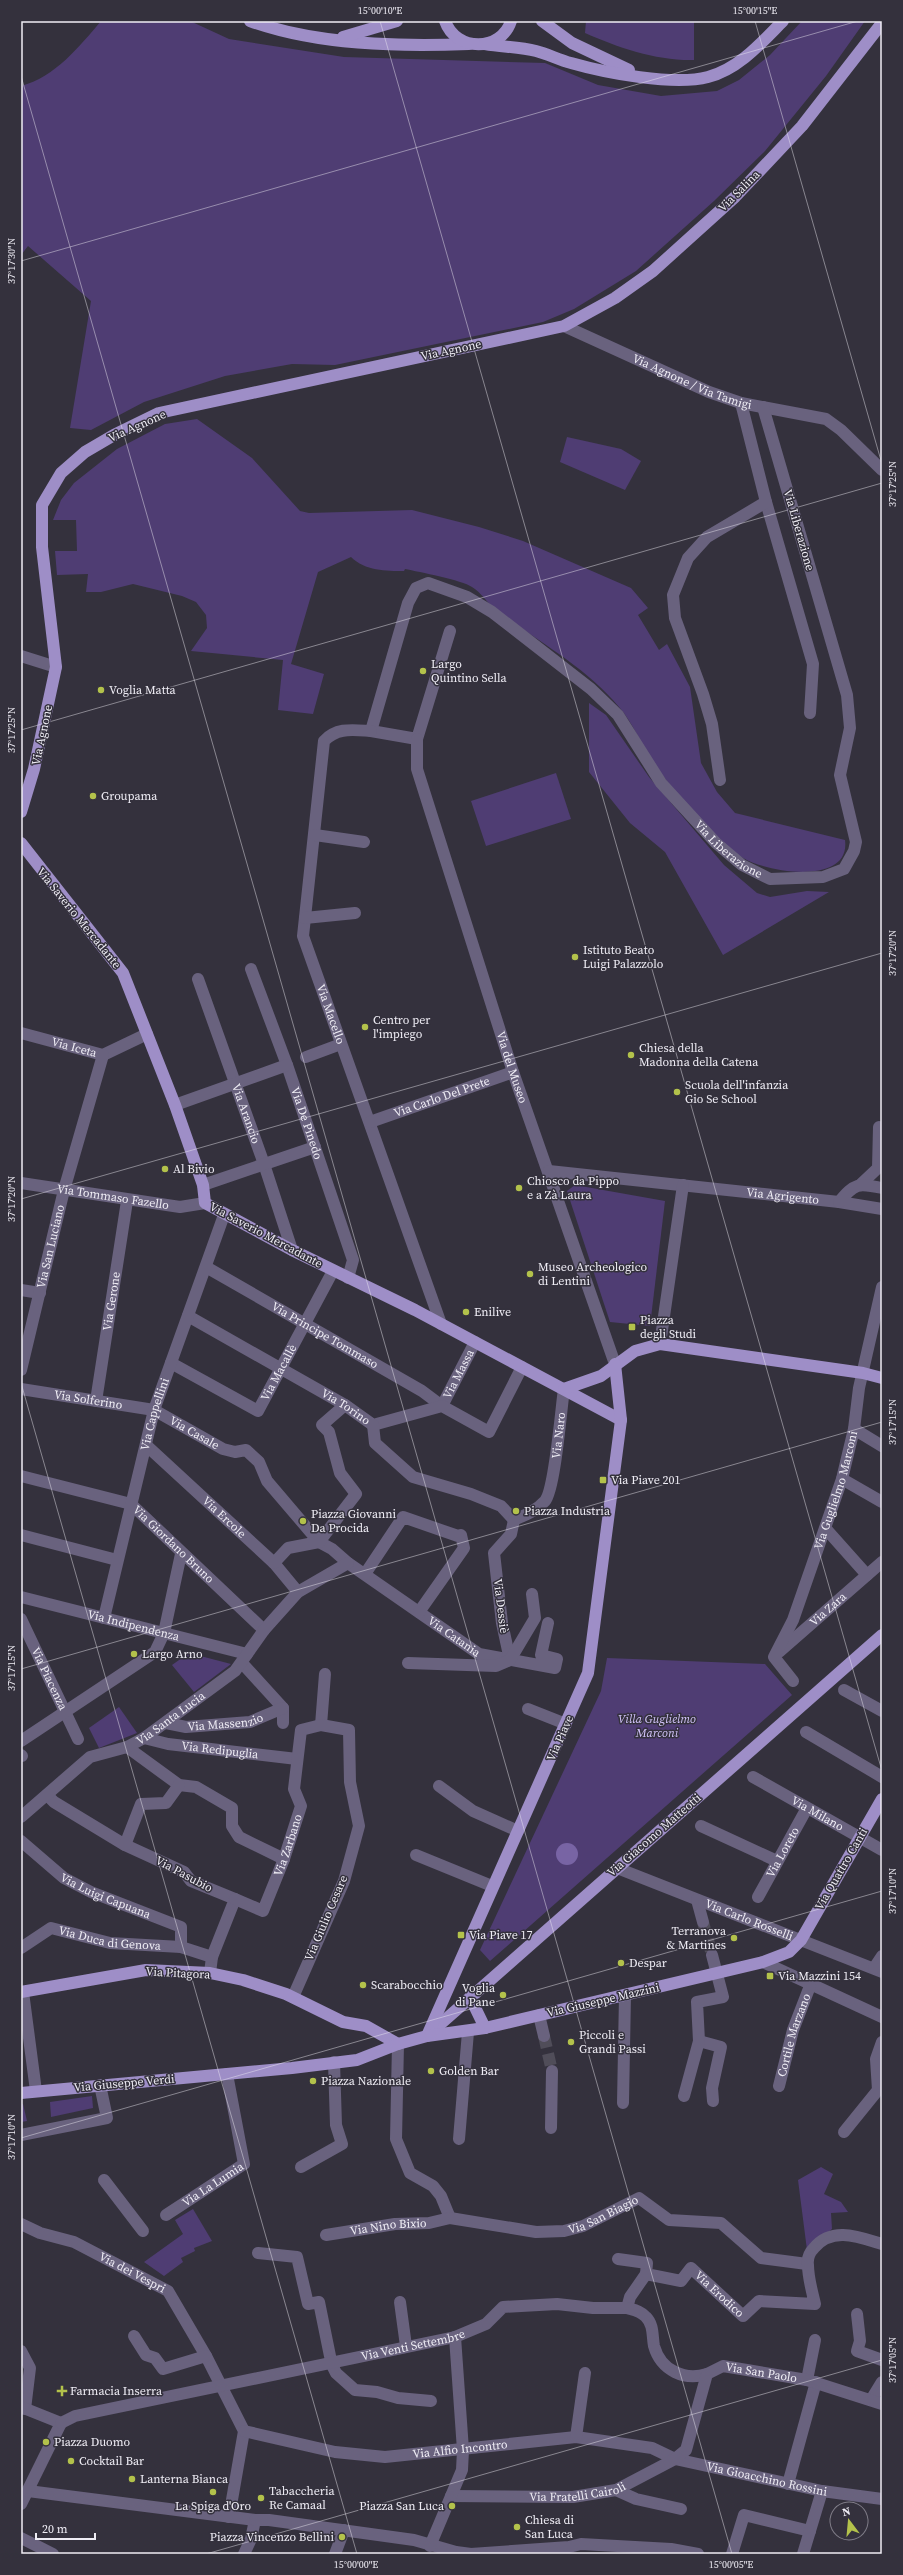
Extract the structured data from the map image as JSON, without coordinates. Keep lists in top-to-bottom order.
{
  "streets": {
    "main road": [
      "Via Salina",
      "Via Agnone",
      "Via Saverio Mercadante",
      "Via Piave",
      "Via Giacomo Matteotti",
      "Via Quattro Canti",
      "Via Pitagora",
      "Via Giuseppe Mazzini",
      "Via Giuseppe Verdi"
    ],
    "street": [
      "Via Agnone / Via Tamigi",
      "Via Liberazione",
      "Via Macello",
      "Via Iceta",
      "Via del Museo",
      "Via Carlo Del Prete",
      "Via Arancio",
      "Via De Pinedo",
      "Via Agrigento",
      "Via Tommaso Fazello",
      "Via San Luciano",
      "Via Gerone",
      "Via Principe Tommaso",
      "Via Macallè",
      "Via Massa",
      "Via Solferino",
      "Via Torino",
      "Via Cappellini",
      "Via Casale",
      "Via Naro",
      "Via Guglielmo Marconi",
      "Via Ercole",
      "Via Giordano Bruno",
      "Via Dessiè",
      "Via Zara",
      "Via Indipendenza",
      "Via Catania",
      "Via Piacenza",
      "Via Santa Lucia",
      "Via Massenzio",
      "Via Redipuglia",
      "Via Milano",
      "Via Zarbano",
      "Via Loreto",
      "Via Pasubio",
      "Via Luigi Capuana",
      "Via Giulio Cesare",
      "Via Carlo Rosselli",
      "Via Duca di Genova",
      "Cortile Marzano",
      "Via La Lumia",
      "Via San Biagio",
      "Via Nino Bixio",
      "Via dei Vespri",
      "Via Erodico",
      "Via Venti Settembre",
      "Via San Paolo",
      "Via Alfio Incontro",
      "Via Gioacchino Rossini",
      "Via Fratelli Cairoli"
    ]
  },
  "crossings": [
    ["Via Salina", "Via Agnone"],
    ["Via Salina", "Via Agnone / Via Tamigi"],
    ["Via Agnone", "Via Agnone / Via Tamigi"],
    ["Via Agnone / Via Tamigi", "Via Liberazione"],
    ["Via Liberazione", "Via Macello"],
    ["Via Saverio Mercadante", "Via Macello"],
    ["Via Saverio Mercadante", "Via Iceta"],
    ["Via Saverio Mercadante", "Via Arancio"],
    ["Via Saverio Mercadante", "Via De Pinedo"],
    ["Via Saverio Mercadante", "Via Tommaso Fazello"],
    ["Via Saverio Mercadante", "Via Macallè"],
    ["Via Saverio Mercadante", "Via Massa"],
    ["Via Saverio Mercadante", "Via Cappellini"],
    ["Via Saverio Mercadante", "Via Naro"],
    ["Via Saverio Mercadante", "Via Piave"],
    ["Via Macello", "Via del Museo"],
    ["Via Macello", "Via Carlo Del Prete"],
    ["Via Iceta", "Via San Luciano"],
    ["Via del Museo", "Via Carlo Del Prete"],
    ["Via del Museo", "Via Agrigento"],
    ["Via del Museo", "Via Piave"],
    ["Via Tommaso Fazello", "Via San Luciano"],
    ["Via Tommaso Fazello", "Via Gerone"],
    ["Via Gerone", "Via Solferino"],
    ["Via Principe Tommaso", "Via Macallè"],
    ["Via Principe Tommaso", "Via Massa"],
    ["Via Principe Tommaso", "Via Torino"],
    ["Via Principe Tommaso", "Via Cappellini"],
    ["Via Macallè", "Via Torino"],
    ["Via Macallè", "Via Cappellini"],
    ["Via Massa", "Via Torino"],
    ["Via Solferino", "Via Cappellini"],
    ["Via Solferino", "Via Casale"],
    ["Via Torino", "Via Cappellini"],
    ["Via Cappellini", "Via Casale"],
    ["Via Cappellini", "Via Ercole"],
    ["Via Cappellini", "Via Giordano Bruno"],
    ["Via Cappellini", "Via Indipendenza"],
    ["Via Casale", "Via Catania"],
    ["Via Naro", "Via Dessiè"],
    ["Via Guglielmo Marconi", "Via Zara"],
    ["Via Ercole", "Via Santa Lucia"],
    ["Via Giordano Bruno", "Via Santa Lucia"],
    ["Via Dessiè", "Via Catania"],
    ["Via Indipendenza", "Via Santa Lucia"],
    ["Via Catania", "Via Santa Lucia"],
    ["Via Santa Lucia", "Via Massenzio"],
    ["Via Santa Lucia", "Via Redipuglia"],
    ["Via Santa Lucia", "Via Pasubio"],
    ["Via Piave", "Via Giacomo Matteotti"],
    ["Via Piave", "Via Giuseppe Mazzini"],
    ["Via Redipuglia", "Via Zarbano"],
    ["Via Milano", "Via Loreto"],
    ["Via Milano", "Via Quattro Canti"],
    ["Via Giacomo Matteotti", "Via Carlo Rosselli"],
    ["Via Giacomo Matteotti", "Via Giuseppe Mazzini"],
    ["Via Zarbano", "Via Pasubio"],
    ["Via Zarbano", "Via Giulio Cesare"],
    ["Via Quattro Canti", "Via Carlo Rosselli"],
    ["Via Quattro Canti", "Via Giuseppe Mazzini"],
    ["Via Luigi Capuana", "Via Duca di Genova"],
    ["Via Giulio Cesare", "Via Pitagora"],
    ["Via Carlo Rosselli", "Via Giuseppe Mazzini"],
    ["Via Pitagora", "Via Giuseppe Mazzini"],
    ["Via Giuseppe Mazzini", "Via Giuseppe Verdi"],
    ["Via Giuseppe Verdi", "Via La Lumia"],
    ["Via San Biagio", "Via Nino Bixio"],
    ["Via San Biagio", "Via Erodico"],
    ["Via dei Vespri", "Via Venti Settembre"],
    ["Via dei Vespri", "Via Alfio Incontro"],
    ["Via Venti Settembre", "Via San Paolo"],
    ["Via San Paolo", "Via Alfio Incontro"],
    ["Via San Paolo", "Via Gioacchino Rossini"],
    ["Via San Paolo", "Via Fratelli Cairoli"],
    ["Via Alfio Incontro", "Via Gioacchino Rossini"],
    ["Via Alfio Incontro", "Via Fratelli Cairoli"],
    ["Via Gioacchino Rossini", "Via Fratelli Cairoli"]
  ],
  "parks": ["Villa Guglielmo Marconi"],
  "places": {
    "other": [
      "Largo Quintino Sella",
      "Voglia Matta",
      "Groupama",
      "Istituto Beato Luigi Palazzolo",
      "Centro per l'impiego",
      "Chiesa della Madonna della Catena",
      "Scuola dell'infanzia Gio Se School",
      "Al Bivio",
      "Chiosco da Pippo e a Zà Laura",
      "Museo Archeologico di Lentini",
      "Enilive",
      "Piazza Industria",
      "Piazza Giovanni Da Procida",
      "Largo Arno",
      "Terranova & Martines",
      "Despar",
      "Scarabocchio",
      "Voglia di Pane",
      "Piccoli e Grandi Passi",
      "Golden Bar",
      "Piazza Nazionale",
      "Piazza Duomo",
      "Cocktail Bar",
      "Lanterna Bianca",
      "La Spiga d'Oro",
      "Tabaccheria Re Camaal",
      "Piazza San Luca",
      "Chiesa di San Luca",
      "Piazza Vincenzo Bellini"
    ],
    "transit": [
      "Piazza degli Studi",
      "Via Piave 201",
      "Via Piave 17",
      "Via Mazzini 154"
    ],
    "health": ["Farmacia Inserra"]
  },
  "scale_bar": "20 m",
  "north": "top",
  "coordinates": [
    "15°00'10\"E",
    "15°00'15\"E",
    "37°17'30\"N",
    "37°17'25\"N",
    "37°17'20\"N",
    "37°17'15\"N",
    "37°17'10\"N",
    "37°17'05\"N",
    "15°00'00\"E",
    "15°00'05\"E"
  ]
}
